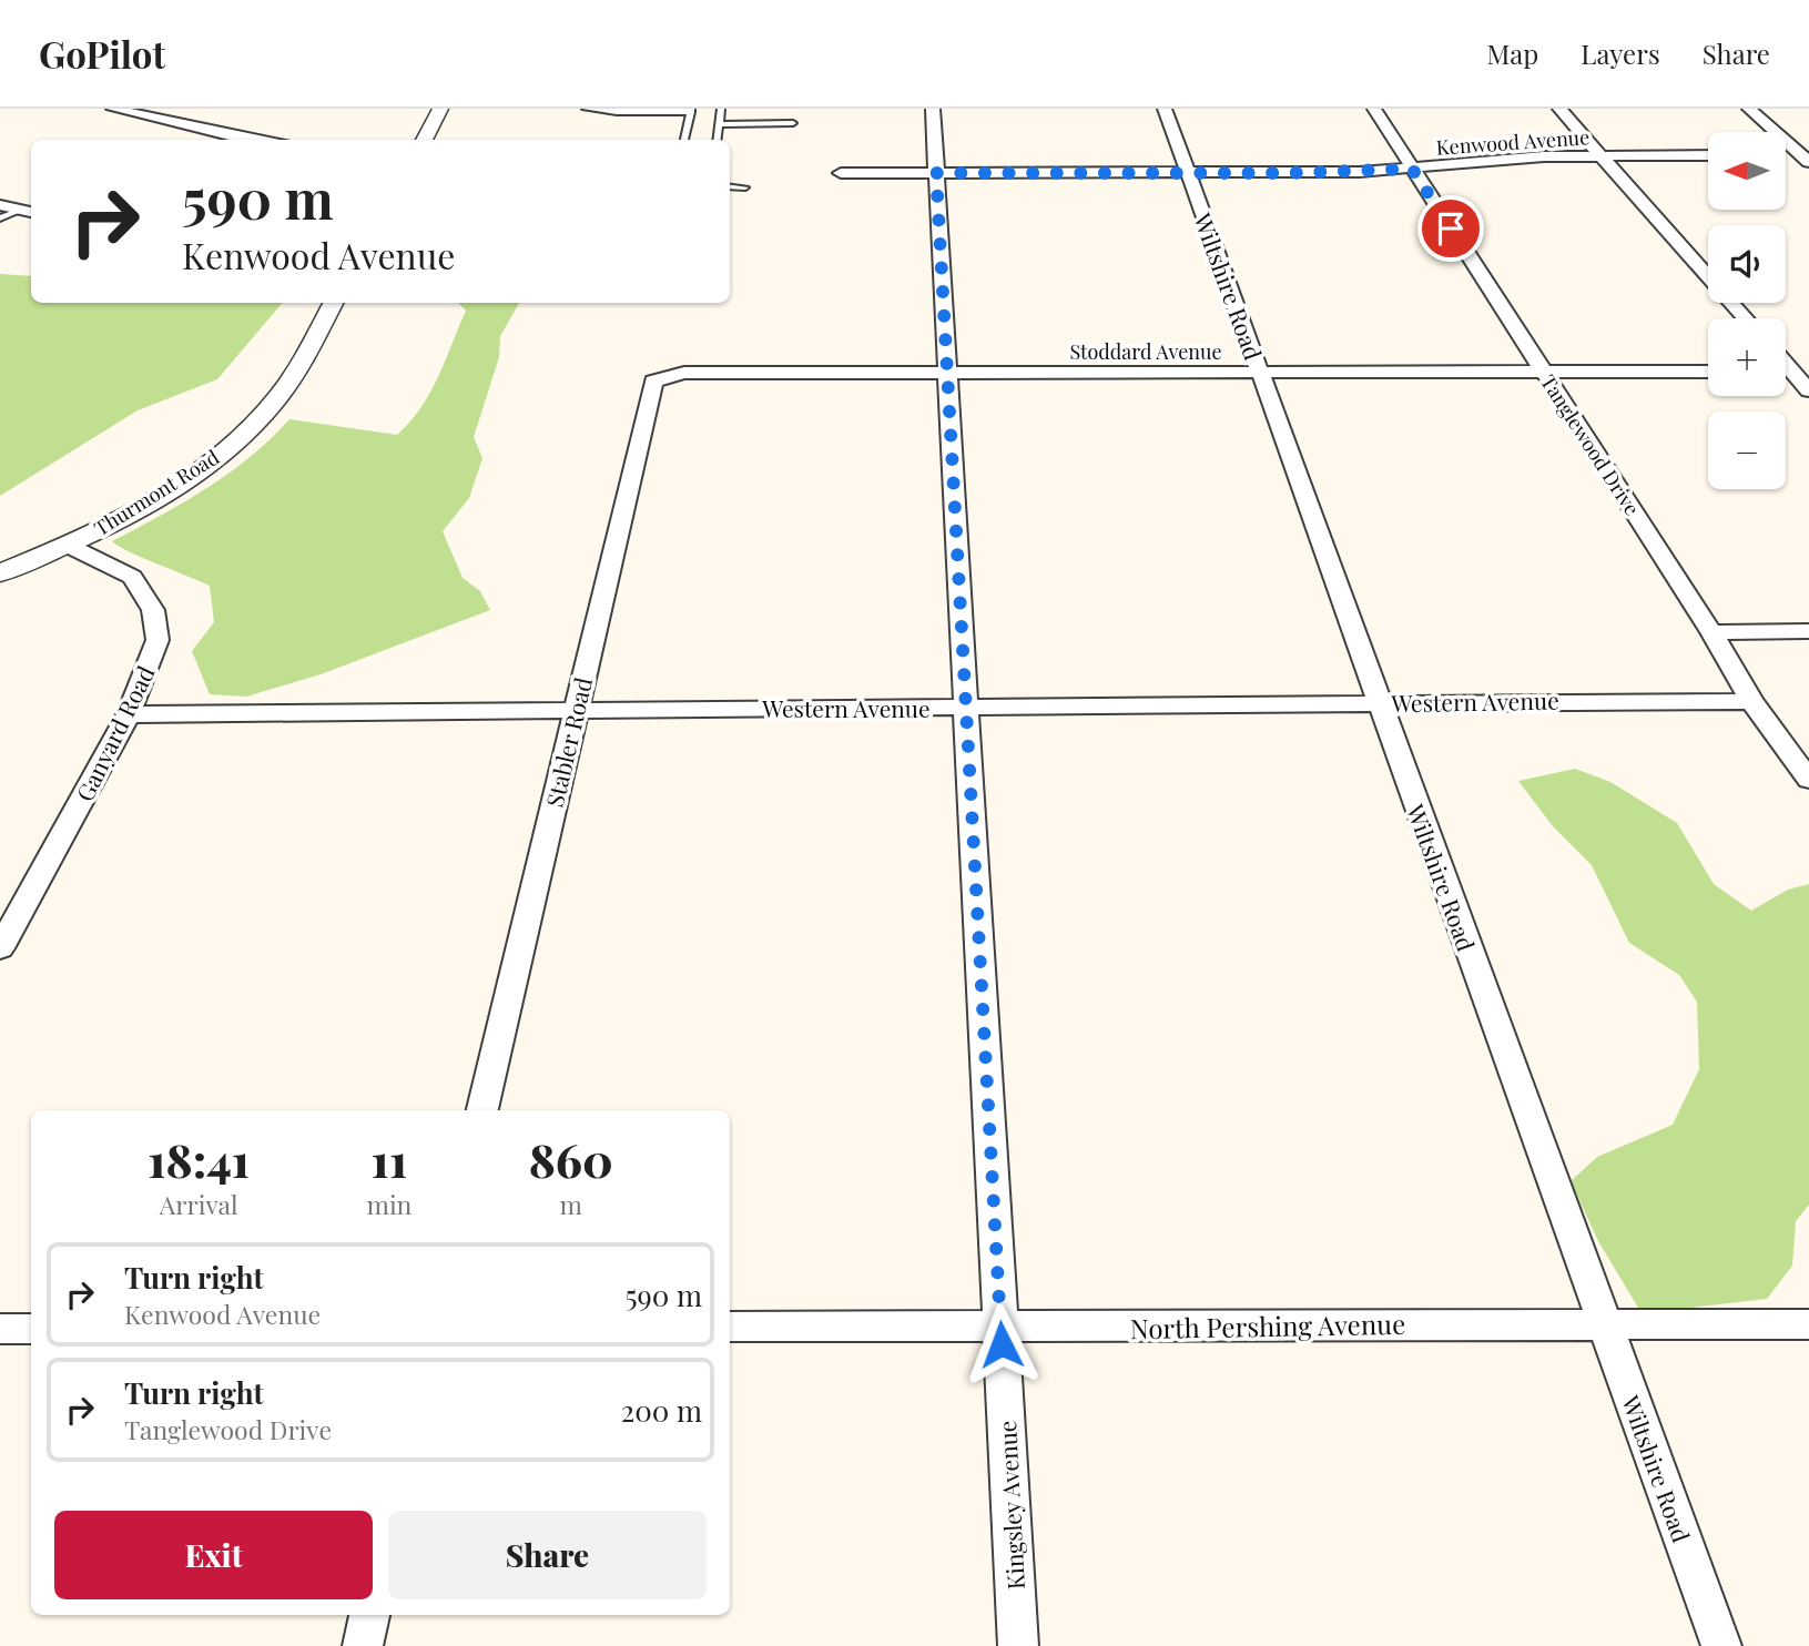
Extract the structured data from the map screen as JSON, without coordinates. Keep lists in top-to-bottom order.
{
  "streets": {
    "street": [
      "Kenwood Avenue",
      "Wiltshire Road",
      "Stoddard Avenue",
      "Tanglewood Drive",
      "Thurmont Road",
      "Western Avenue",
      "Ganyard Road",
      "Stabler Road",
      "North Pershing Avenue",
      "Kingsley Avenue"
    ]
  },
  "crossings": [
    ["Kenwood Avenue", "Wiltshire Road"],
    ["Kenwood Avenue", "Tanglewood Drive"],
    ["Kenwood Avenue", "Kingsley Avenue"],
    ["Wiltshire Road", "Stoddard Avenue"],
    ["Wiltshire Road", "Western Avenue"],
    ["Wiltshire Road", "North Pershing Avenue"],
    ["Stoddard Avenue", "Tanglewood Drive"],
    ["Stoddard Avenue", "Stabler Road"],
    ["Stoddard Avenue", "Kingsley Avenue"],
    ["Tanglewood Drive", "Western Avenue"],
    ["Thurmont Road", "Ganyard Road"],
    ["Western Avenue", "Ganyard Road"],
    ["Western Avenue", "Stabler Road"],
    ["Western Avenue", "Kingsley Avenue"],
    ["North Pershing Avenue", "Kingsley Avenue"]
  ],
  "north": "left",
  "page": {
    "header": "GoPilot",
    "nav": ["Map", "Layers", "Share"],
    "map_buttons": ["+", "−"],
    "turn": ["590 m", "Kenwood Avenue"],
    "eta": [
      "18:41",
      "Arrival",
      "11",
      "min",
      "860",
      "m"
    ],
    "list": [
      {
        "name": "Turn right",
        "note": "Kenwood Avenue",
        "value": "590 m"
      },
      {
        "name": "Turn right",
        "note": "Tanglewood Drive",
        "value": "200 m"
      }
    ],
    "buttons": ["Exit", "Share"]
  }
}
